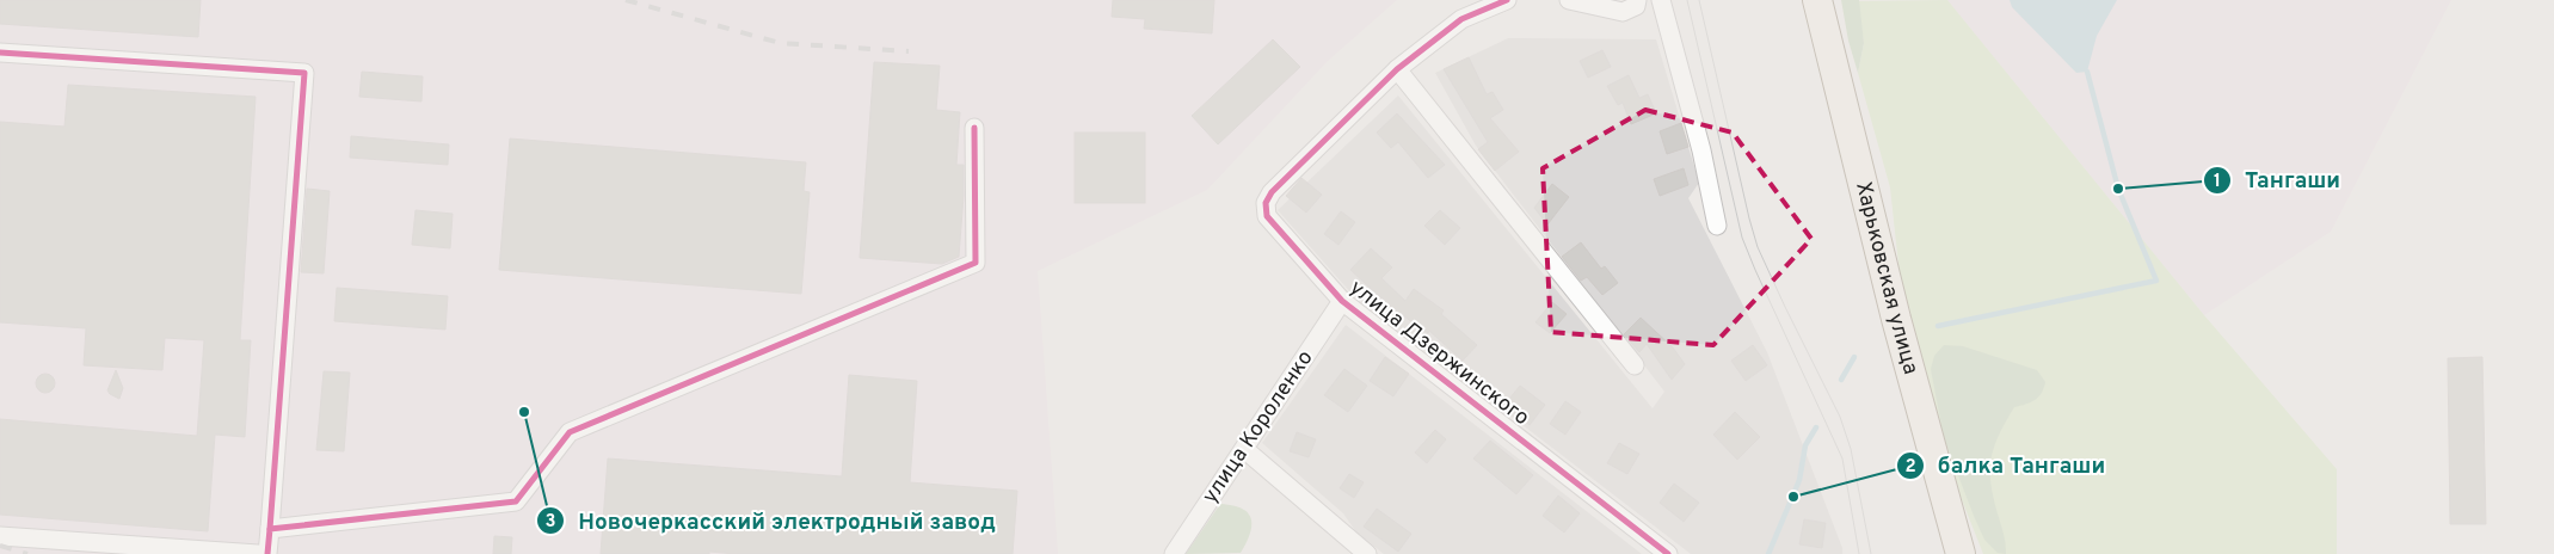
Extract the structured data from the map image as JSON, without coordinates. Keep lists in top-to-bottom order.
{
  "streets": {
    "main road": ["Харьковская улица"],
    "street": ["улица Дзержинского", "улица Короленко"]
  },
  "crossings": [
    ["улица Дзержинского", "улица Короленко"]
  ],
  "places": ["Тангаши", "Новочеркасский электродный завод", "балка Тангаши"]
}
